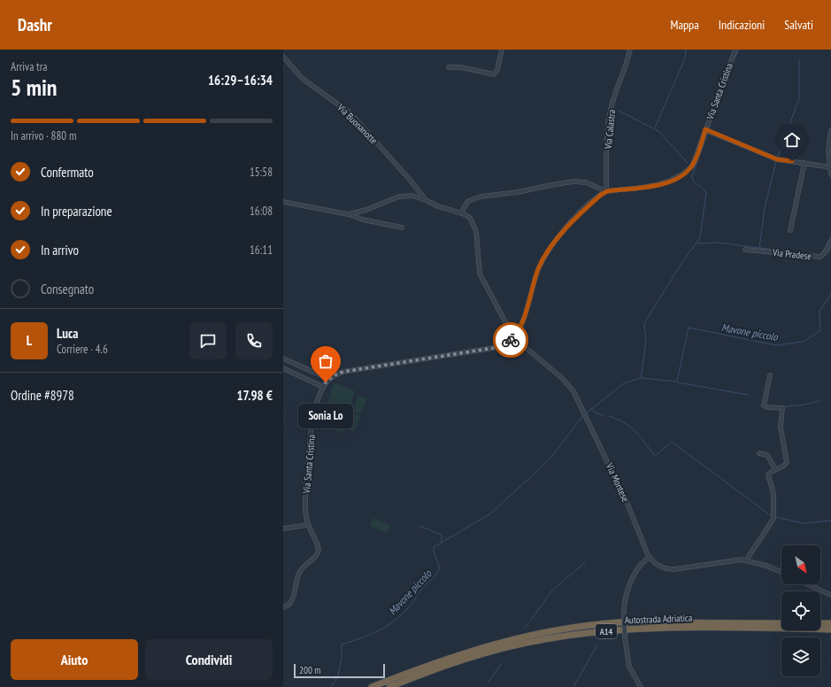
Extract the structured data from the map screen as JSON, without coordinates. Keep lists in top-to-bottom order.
{
  "streets": {
    "highway": ["Autostrada Adriatica", "A14"],
    "street": [
      "Via Santa Cristina",
      "Via Buonanotte",
      "Via Calastra",
      "Via Pradese",
      "Via Montese"
    ]
  },
  "crossings": [
    ["Via Santa Cristina", "Via Calastra"],
    ["Via Santa Cristina", "Via Montese"]
  ],
  "water": ["Mavone piccolo"],
  "places": ["Sonia Lo"],
  "scale_bar": "200 m",
  "north": "bottom right",
  "page": {
    "header": "Dashr",
    "nav": ["Mappa", "Indicazioni", "Salvati"],
    "heading": ["5 min", "Arriva tra", "16:29–16:34"],
    "panel": [
      "Luca",
      "Corriere · 4.6",
      "Ordine #8978",
      "17.98 €"
    ],
    "bar": "In arrivo · 880 m",
    "list": [
      ["Confermato", "15:58"],
      ["In preparazione", "16:08"],
      ["In arrivo", "16:11"],
      "Consegnato"
    ],
    "round": "L",
    "bubble": "Sonia Lo",
    "buttons": ["Aiuto", "Condividi"],
    "scale": "200 m"
  }
}
